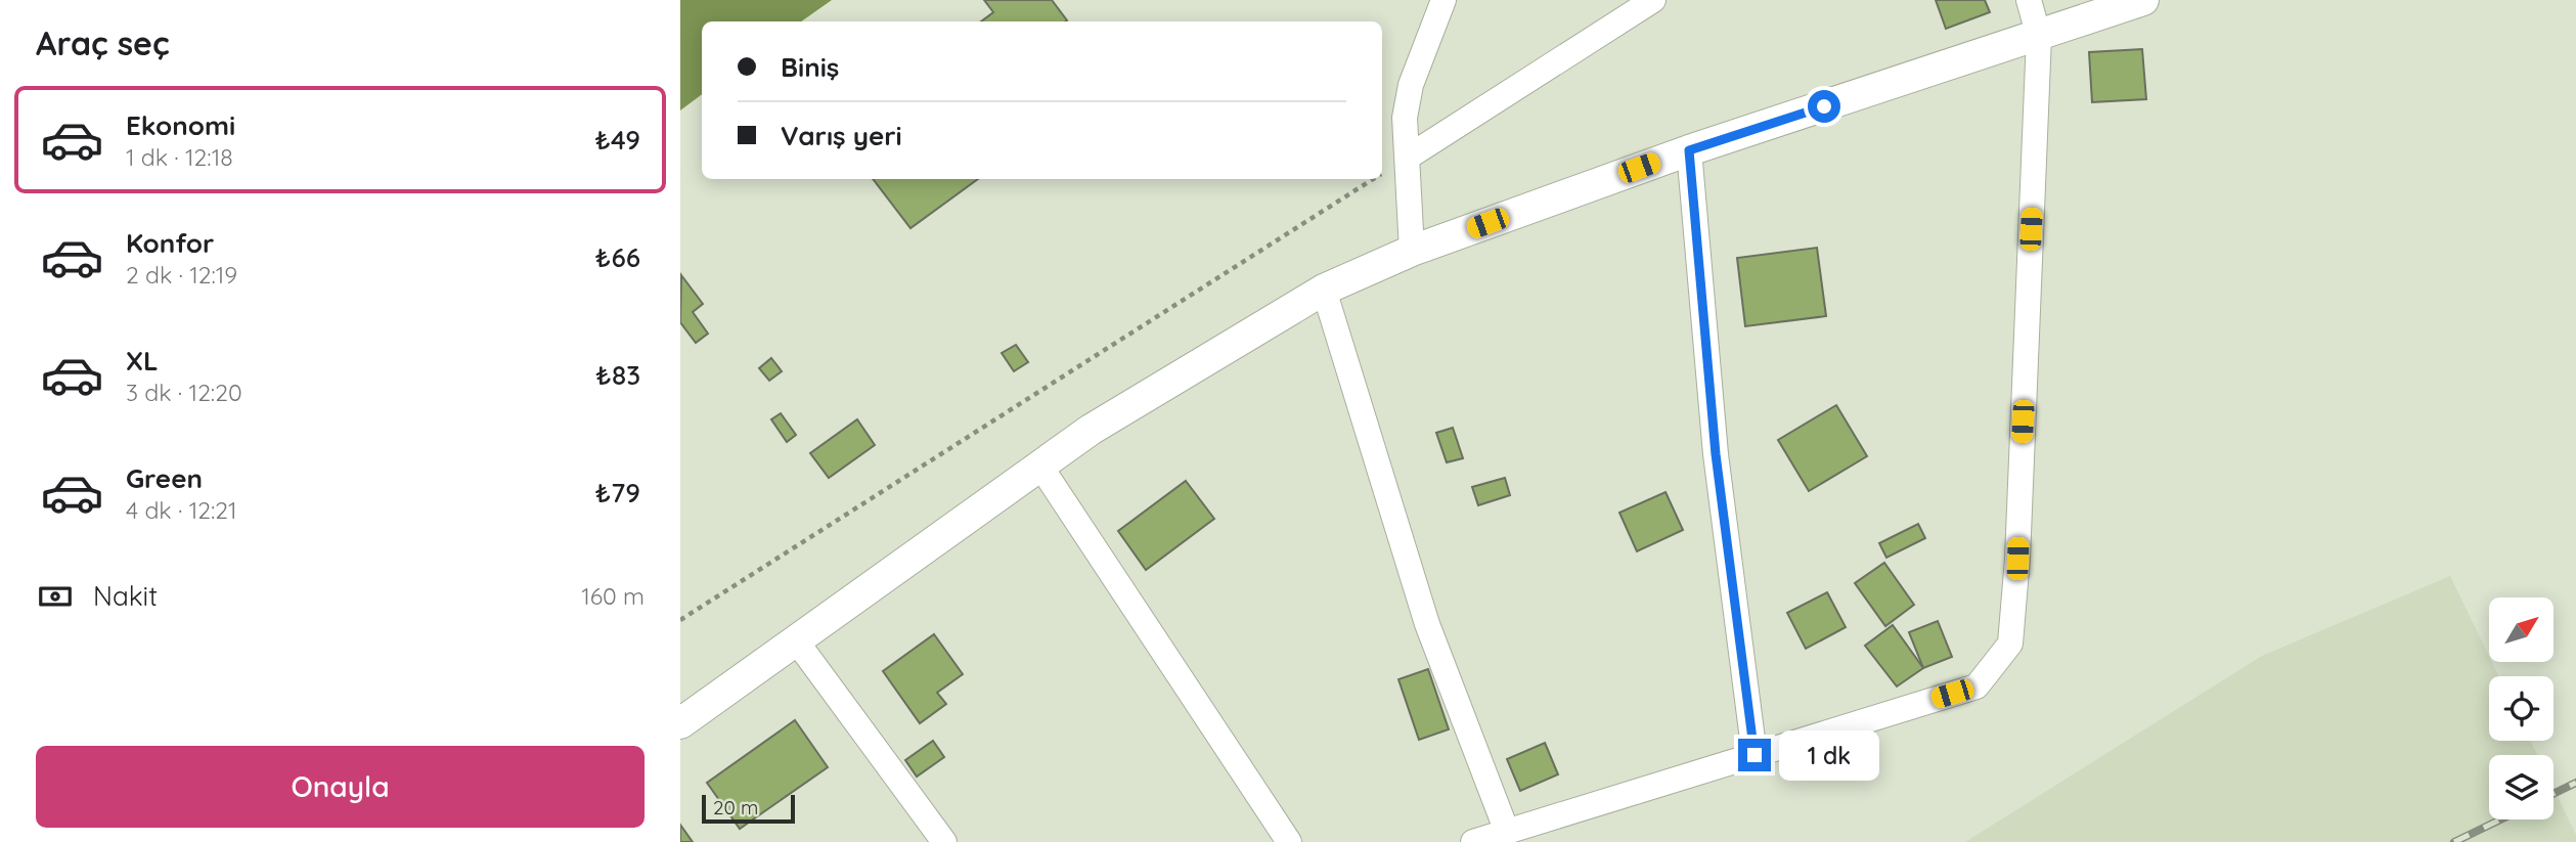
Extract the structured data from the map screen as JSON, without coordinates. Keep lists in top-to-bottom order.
{
  "scale_bar": "20 m",
  "north": "top right",
  "page": {
    "heading": "Araç seç",
    "banner": ["Biniş", "Varış yeri"],
    "list": [
      {
        "name": "Ekonomi",
        "note": "1 dk · 12:18",
        "value": "₺49"
      },
      {
        "name": "Konfor",
        "note": "2 dk · 12:19",
        "value": "₺66"
      },
      {
        "name": "XL",
        "note": "3 dk · 12:20",
        "value": "₺83"
      },
      {
        "name": "Green",
        "note": "4 dk · 12:21",
        "value": "₺79"
      }
    ],
    "pay": ["Nakit", "160 m"],
    "bubble": "1 dk",
    "buttons": "Onayla",
    "scale": "20 m"
  }
}
